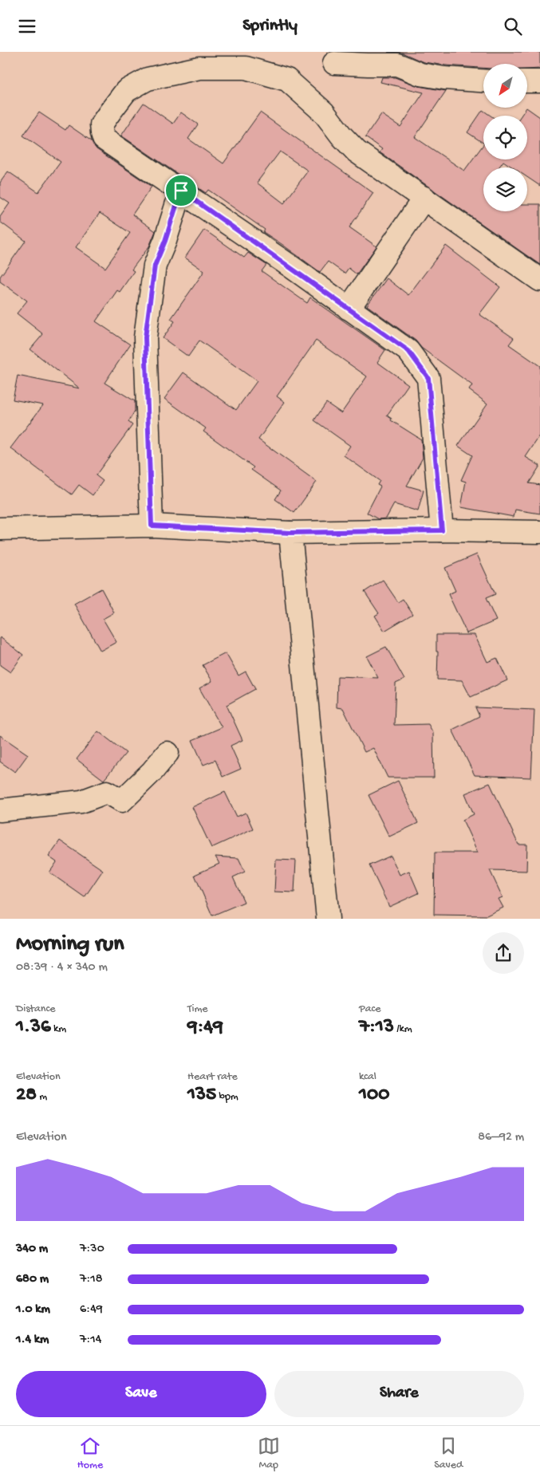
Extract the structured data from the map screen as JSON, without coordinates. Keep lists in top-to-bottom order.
{
  "north": "bottom left",
  "page": {
    "header": "Sprintly",
    "heading": ["Morning run", "08:39 · 4 × 340 m"],
    "stats": [
      ["Distance", "1.36 km"],
      ["Time", "9:49"],
      ["Pace", "7:13 /km"],
      ["Elevation", "28 m"],
      ["Heart rate", "135 bpm"],
      ["kcal", "100"]
    ],
    "chart": ["Elevation", "86–92 m"],
    "list": [
      {
        "name": "340 m",
        "note": "7:30"
      },
      {
        "name": "680 m",
        "note": "7:18"
      },
      {
        "name": "1.0 km",
        "note": "6:49"
      },
      {
        "name": "1.4 km",
        "note": "7:14"
      }
    ],
    "buttons": ["Save", "Share"],
    "tabs": ["Home", "Map", "Saved"]
  }
}
